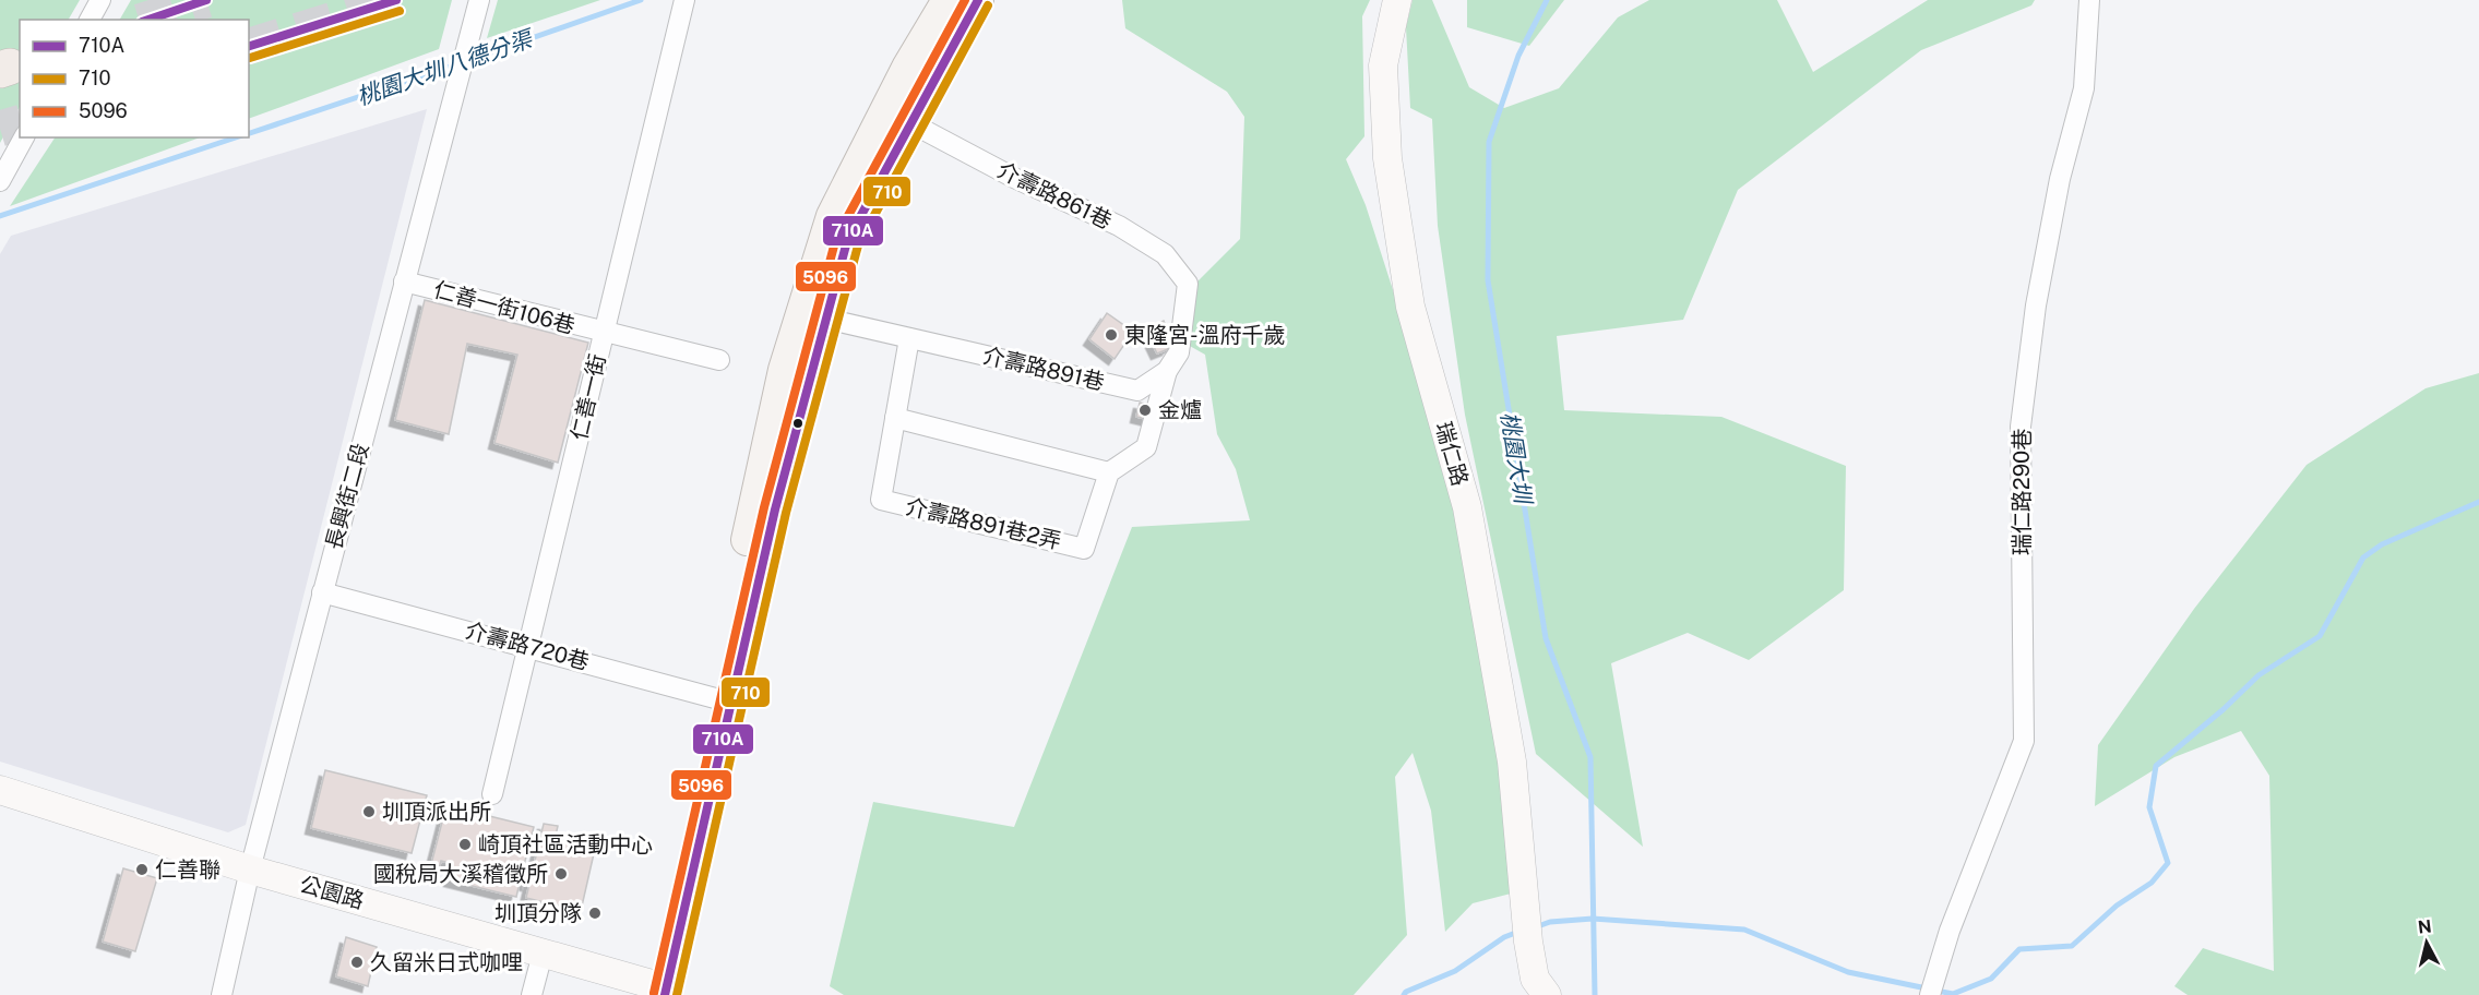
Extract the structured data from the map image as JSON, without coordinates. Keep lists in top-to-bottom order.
{
  "streets": {
    "street": [
      "介壽路861巷",
      "仁善一街106巷",
      "介壽路891巷",
      "仁善一街",
      "瑞仁路",
      "瑞仁路290巷",
      "長興街二段",
      "介壽路891巷2弄",
      "介壽路720巷",
      "公園路"
    ]
  },
  "crossings": [
    ["介壽路861巷", "介壽路891巷"],
    ["仁善一街106巷", "仁善一街"],
    ["仁善一街106巷", "長興街二段"],
    ["仁善一街", "介壽路720巷"],
    ["長興街二段", "介壽路720巷"],
    ["長興街二段", "公園路"]
  ],
  "water": ["桃園大圳八德分渠", "桃園大圳"],
  "places": [
    "東隆宮-溫府千歲",
    "金爐",
    "圳頂派出所",
    "崎頂社區活動中心",
    "仁善聯",
    "國稅局大溪稽徵所",
    "圳頂分隊",
    "久留米日式咖哩"
  ],
  "lines": ["transit line 710A", "transit line 5096", "transit line 710"],
  "legend": ["710A", "710", "5096"],
  "north": "top"
}
